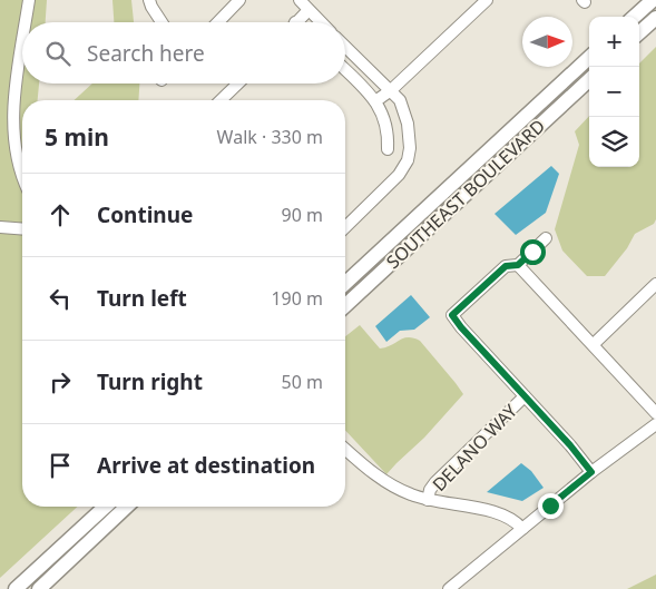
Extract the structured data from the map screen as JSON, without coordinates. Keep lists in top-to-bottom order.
{
  "streets": {
    "main road": ["SOUTHEAST BOULEVARD"],
    "street": ["DELANO WAY"]
  },
  "north": "right",
  "page": {
    "map_buttons": ["+", "−"],
    "search": "Search here",
    "heading": ["5 min", "Walk · 330 m"],
    "list": [
      ["Continue", "90 m"],
      ["Turn left", "190 m"],
      ["Turn right", "50 m"],
      "Arrive at destination"
    ]
  }
}
